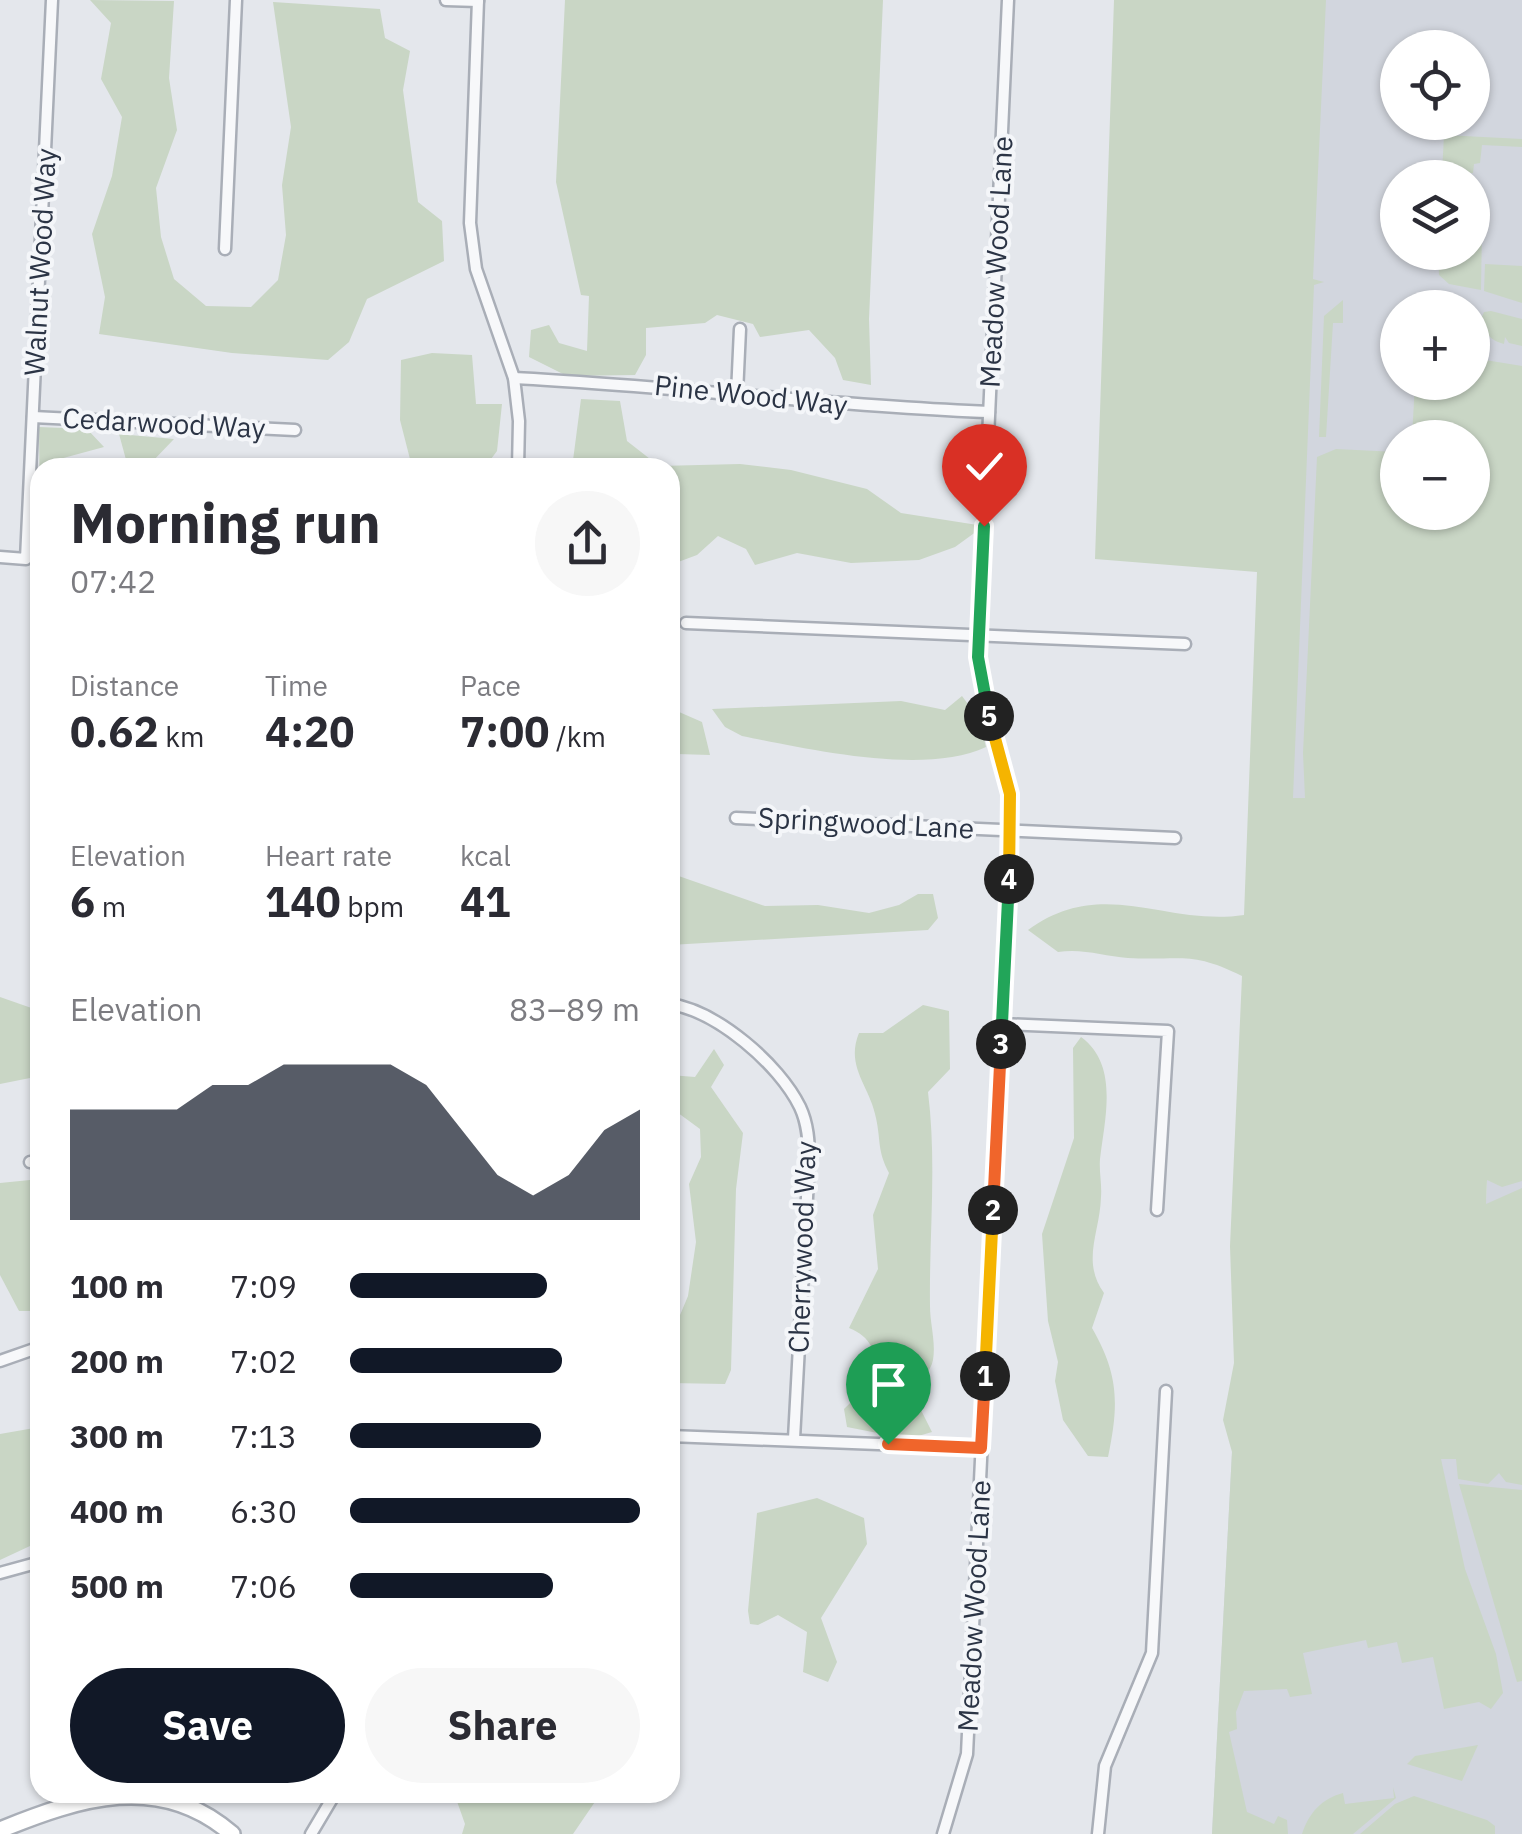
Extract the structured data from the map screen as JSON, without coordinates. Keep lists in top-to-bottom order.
{
  "streets": {
    "street": [
      "Walnut Wood Way",
      "Meadow Wood Lane",
      "Pine Wood Way",
      "Cedarwood Way",
      "Springwood Lane",
      "Cherrywood Way"
    ]
  },
  "crossings": [
    ["Walnut Wood Way", "Cedarwood Way"],
    ["Meadow Wood Lane", "Pine Wood Way"],
    ["Meadow Wood Lane", "Springwood Lane"]
  ],
  "page": {
    "map_buttons": ["+", "−"],
    "heading": ["Morning run", "07:42"],
    "stats": [
      ["Distance", "0.62 km"],
      ["Time", "4:20"],
      ["Pace", "7:00 /km"],
      ["Elevation", "6 m"],
      ["Heart rate", "140 bpm"],
      ["kcal", "41"]
    ],
    "pins": [
      "5",
      "4",
      "3",
      "2",
      "1"
    ],
    "chart": ["Elevation", "83–89 m"],
    "list": [
      {
        "name": "100 m",
        "note": "7:09"
      },
      {
        "name": "200 m",
        "note": "7:02"
      },
      {
        "name": "300 m",
        "note": "7:13"
      },
      {
        "name": "400 m",
        "note": "6:30"
      },
      {
        "name": "500 m",
        "note": "7:06"
      }
    ],
    "buttons": ["Save", "Share"]
  }
}
